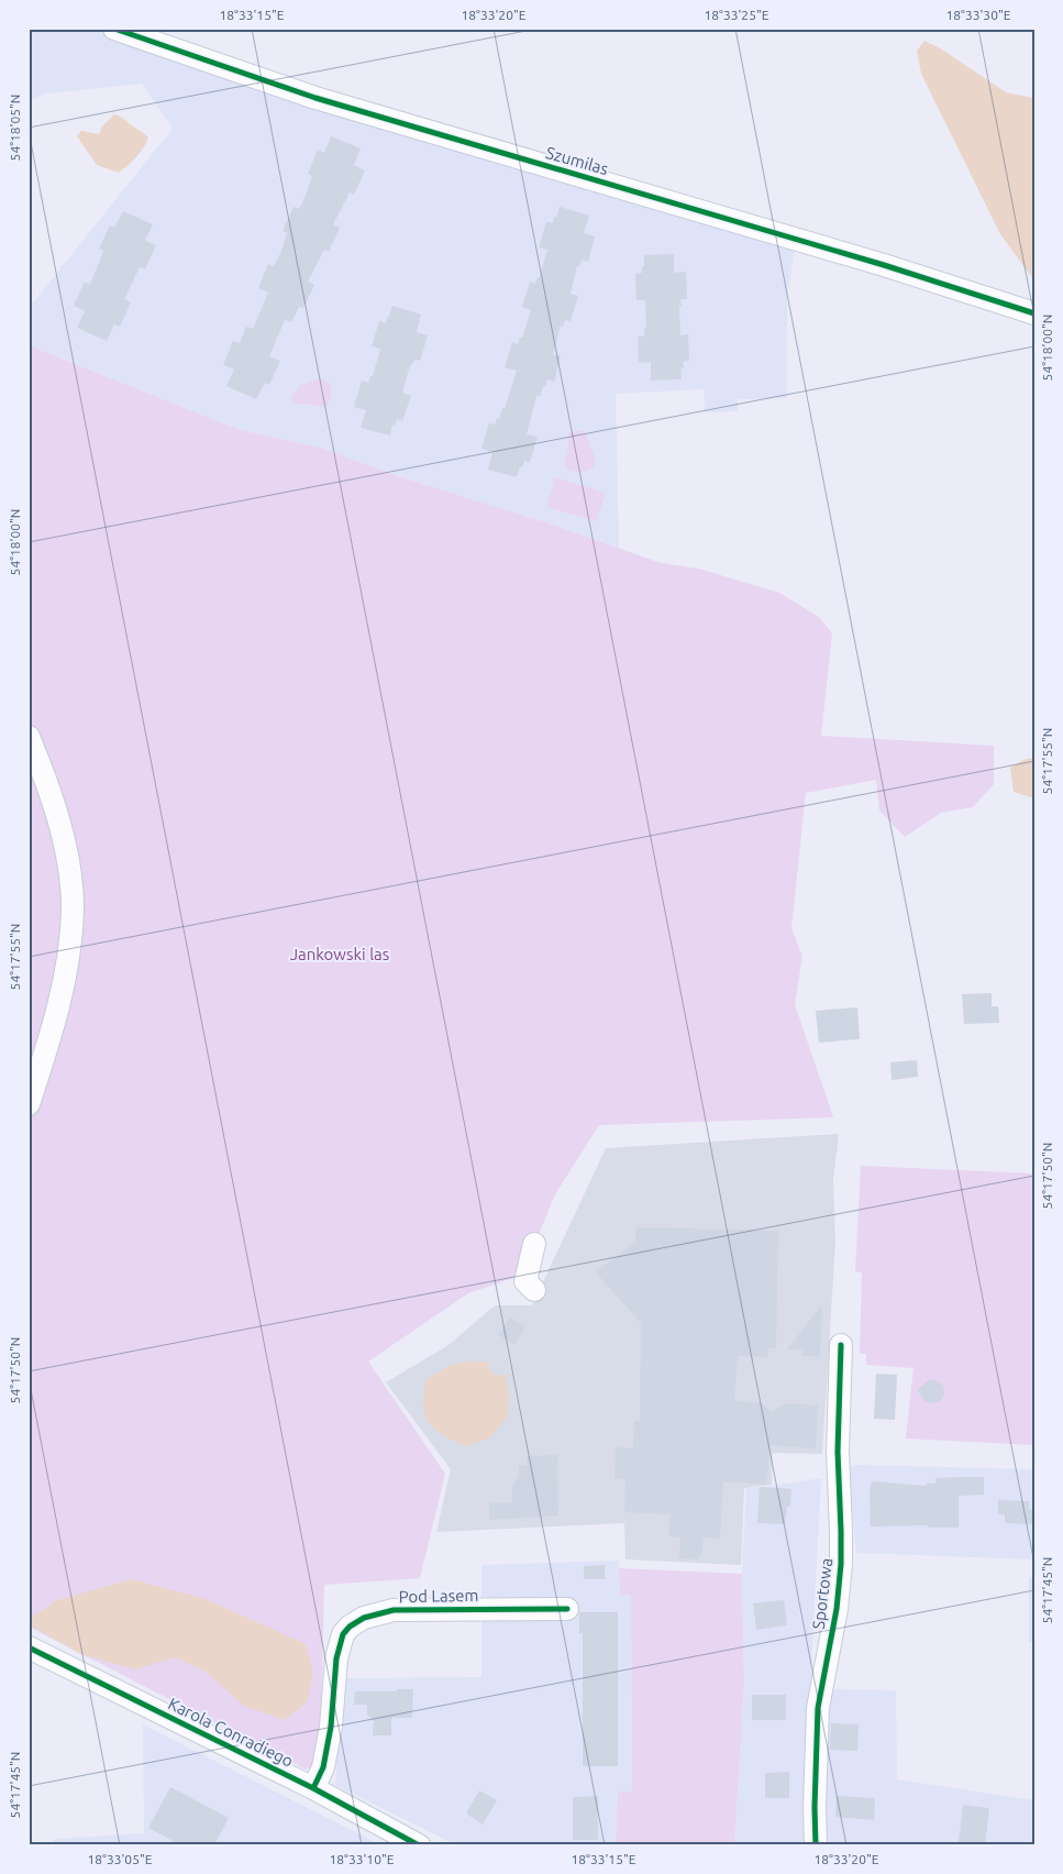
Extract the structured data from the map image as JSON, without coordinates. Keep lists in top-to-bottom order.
{
  "streets": {
    "street": [
      "Szumilas",
      "Sportowa",
      "Pod Lasem",
      "Karola Conradiego"
    ]
  },
  "crossings": [
    ["Pod Lasem", "Karola Conradiego"]
  ],
  "parks": ["Jankowski las"],
  "coordinates": [
    "18°33'15\"E",
    "18°33'20\"E",
    "18°33'25\"E",
    "18°33'30\"E",
    "54°18'05\"N",
    "54°18'00\"N",
    "54°17'55\"N",
    "54°17'50\"N",
    "54°17'45\"N",
    "18°33'05\"E",
    "18°33'10\"E"
  ]
}
